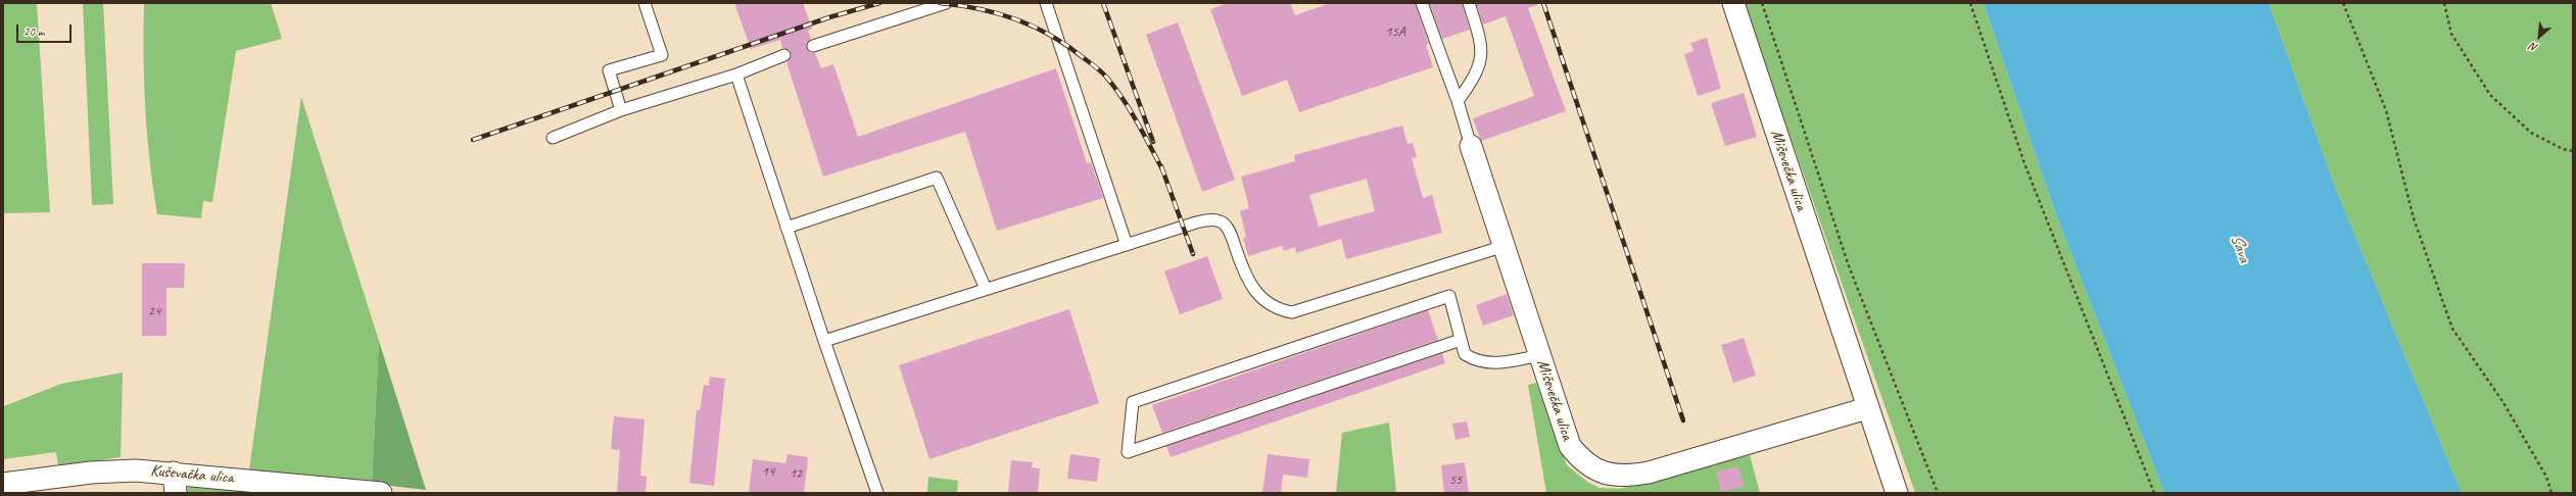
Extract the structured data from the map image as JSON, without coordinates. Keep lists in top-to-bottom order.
{
  "streets": {
    "street": ["Miševečka ulica", "Kuševačka ulica"]
  },
  "water": ["Sava"],
  "house_numbers": [
    "15A",
    "24",
    "14",
    "12",
    "55"
  ],
  "scale_bar": "20 m",
  "north": "bottom left"
}
